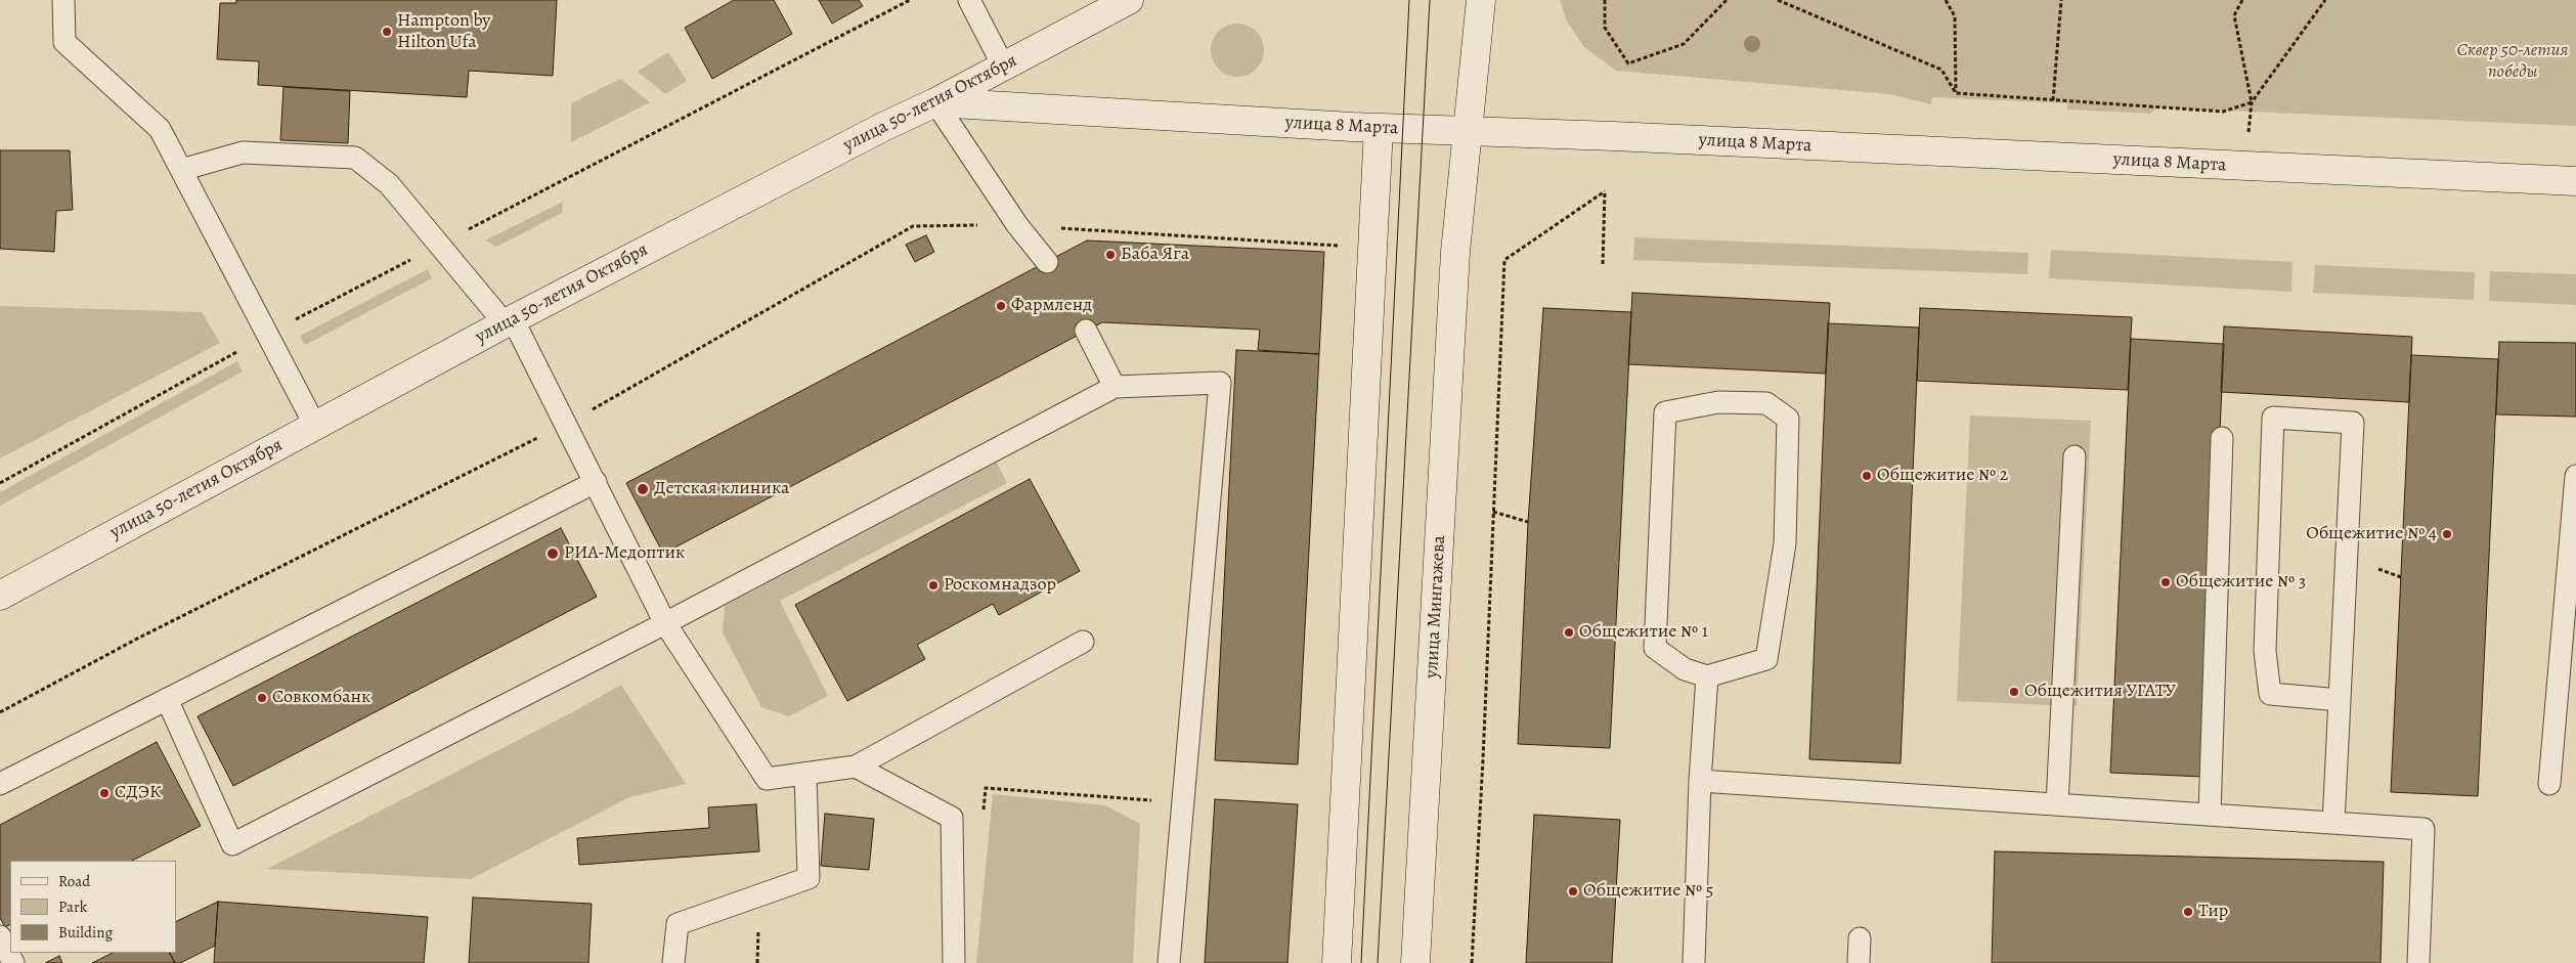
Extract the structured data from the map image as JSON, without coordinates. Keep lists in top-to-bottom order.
{
  "streets": {
    "main road": ["улица 50-летия Октября", "улица 8 Марта", "улица Мингажева"]
  },
  "crossings": [
    ["улица 50-летия Октября", "улица 8 Марта"],
    ["улица 8 Марта", "улица Мингажева"]
  ],
  "parks": ["Сквер 50-летия победы"],
  "places": [
    "Hampton by Hilton Ufa",
    "Баба Яга",
    "Фармленд",
    "Общежитие № 2",
    "Детская клиника",
    "Общежитие № 4",
    "РИА-Медоптик",
    "Общежитие № 3",
    "Роскомнадзор",
    "Общежитие № 1",
    "Общежития УГАТУ",
    "Совкомбанк",
    "СДЭК",
    "Общежитие № 5",
    "Тир"
  ],
  "legend": ["Road", "Park", "Building"]
}
